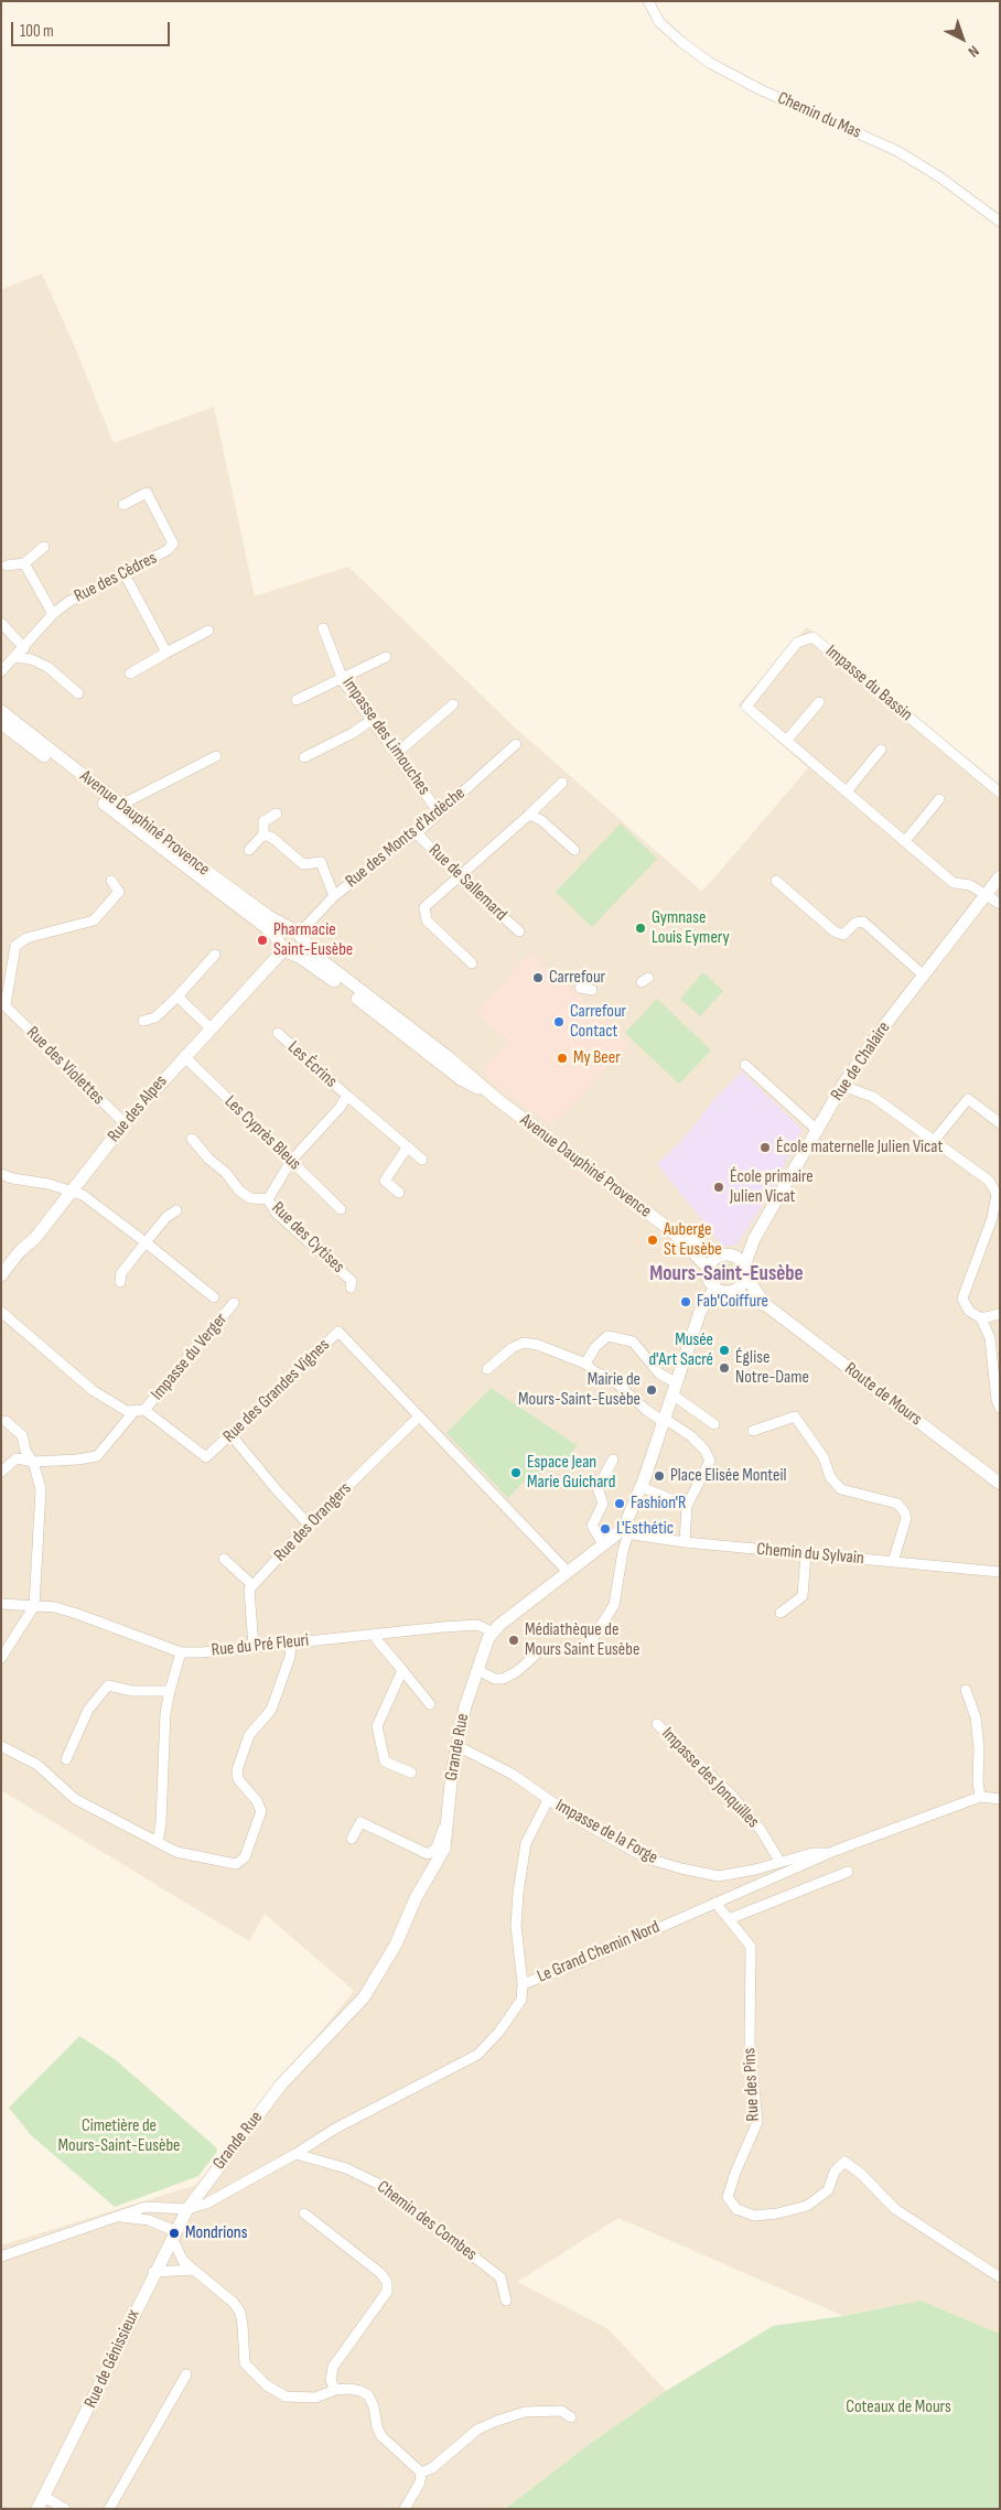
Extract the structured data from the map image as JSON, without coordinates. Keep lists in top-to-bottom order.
{
  "streets": {
    "street": [
      "Chemin du Mas",
      "Rue des Cèdres",
      "Impasse du Bassin",
      "Impasse des Limouches",
      "Avenue Dauphiné Provence",
      "Rue des Monts d'Ardèche",
      "Rue de Sallemard",
      "Rue de Chalaire",
      "Les Écrins",
      "Rue des Violettes",
      "Rue des Alpes",
      "Les Cyprès Bleus",
      "Rue des Cytises",
      "Impasse du Verger",
      "Rue des Grandes Vignes",
      "Route de Mours",
      "Rue des Orangers",
      "Chemin du Sylvain",
      "Rue du Pré Fleuri",
      "Grande Rue",
      "Impasse des Jonquilles",
      "Impasse de la Forge",
      "Le Grand Chemin Nord",
      "Rue des Pins",
      "Chemin des Combes",
      "Rue de Génissieux"
    ]
  },
  "crossings": [
    ["Impasse des Limouches", "Rue des Monts d'Ardèche"],
    ["Avenue Dauphiné Provence", "Rue des Monts d'Ardèche"],
    ["Avenue Dauphiné Provence", "Rue de Chalaire"],
    ["Avenue Dauphiné Provence", "Rue des Alpes"],
    ["Avenue Dauphiné Provence", "Route de Mours"],
    ["Rue des Monts d'Ardèche", "Rue de Sallemard"],
    ["Rue de Chalaire", "Route de Mours"],
    ["Les Écrins", "Les Cyprès Bleus"],
    ["Les Écrins", "Rue des Cytises"],
    ["Rue des Violettes", "Rue des Alpes"],
    ["Rue des Alpes", "Les Cyprès Bleus"],
    ["Les Cyprès Bleus", "Rue des Cytises"],
    ["Impasse du Verger", "Rue des Grandes Vignes"],
    ["Rue des Grandes Vignes", "Rue des Orangers"],
    ["Rue du Pré Fleuri", "Grande Rue"],
    ["Grande Rue", "Impasse de la Forge"],
    ["Grande Rue", "Le Grand Chemin Nord"],
    ["Grande Rue", "Rue de Génissieux"],
    ["Impasse des Jonquilles", "Impasse de la Forge"],
    ["Impasse de la Forge", "Le Grand Chemin Nord"],
    ["Le Grand Chemin Nord", "Rue des Pins"],
    ["Le Grand Chemin Nord", "Chemin des Combes"],
    ["Le Grand Chemin Nord", "Rue de Génissieux"]
  ],
  "districts": ["Mours-Saint-Eusèbe"],
  "parks": ["Cimetière de Mours-Saint-Eusèbe", "Coteaux de Mours"],
  "places": [
    "Gymnase Louis Eymery",
    "Pharmacie Saint-Eusèbe",
    "Carrefour",
    "Carrefour Contact",
    "My Beer",
    "École maternelle Julien Vicat",
    "École primaire Julien Vicat",
    "Auberge St Eusèbe",
    "Fab'Coiffure",
    "Musée d'Art Sacré",
    "Église Notre-Dame",
    "Mairie de Mours-Saint-Eusèbe",
    "Espace Jean Marie Guichard",
    "Place Elisée Monteil",
    "Fashion'R",
    "L'Esthétic",
    "Médiathèque de Mours Saint Eusèbe",
    "Mondrions"
  ],
  "scale_bar": "100 m",
  "north": "bottom right"
}
